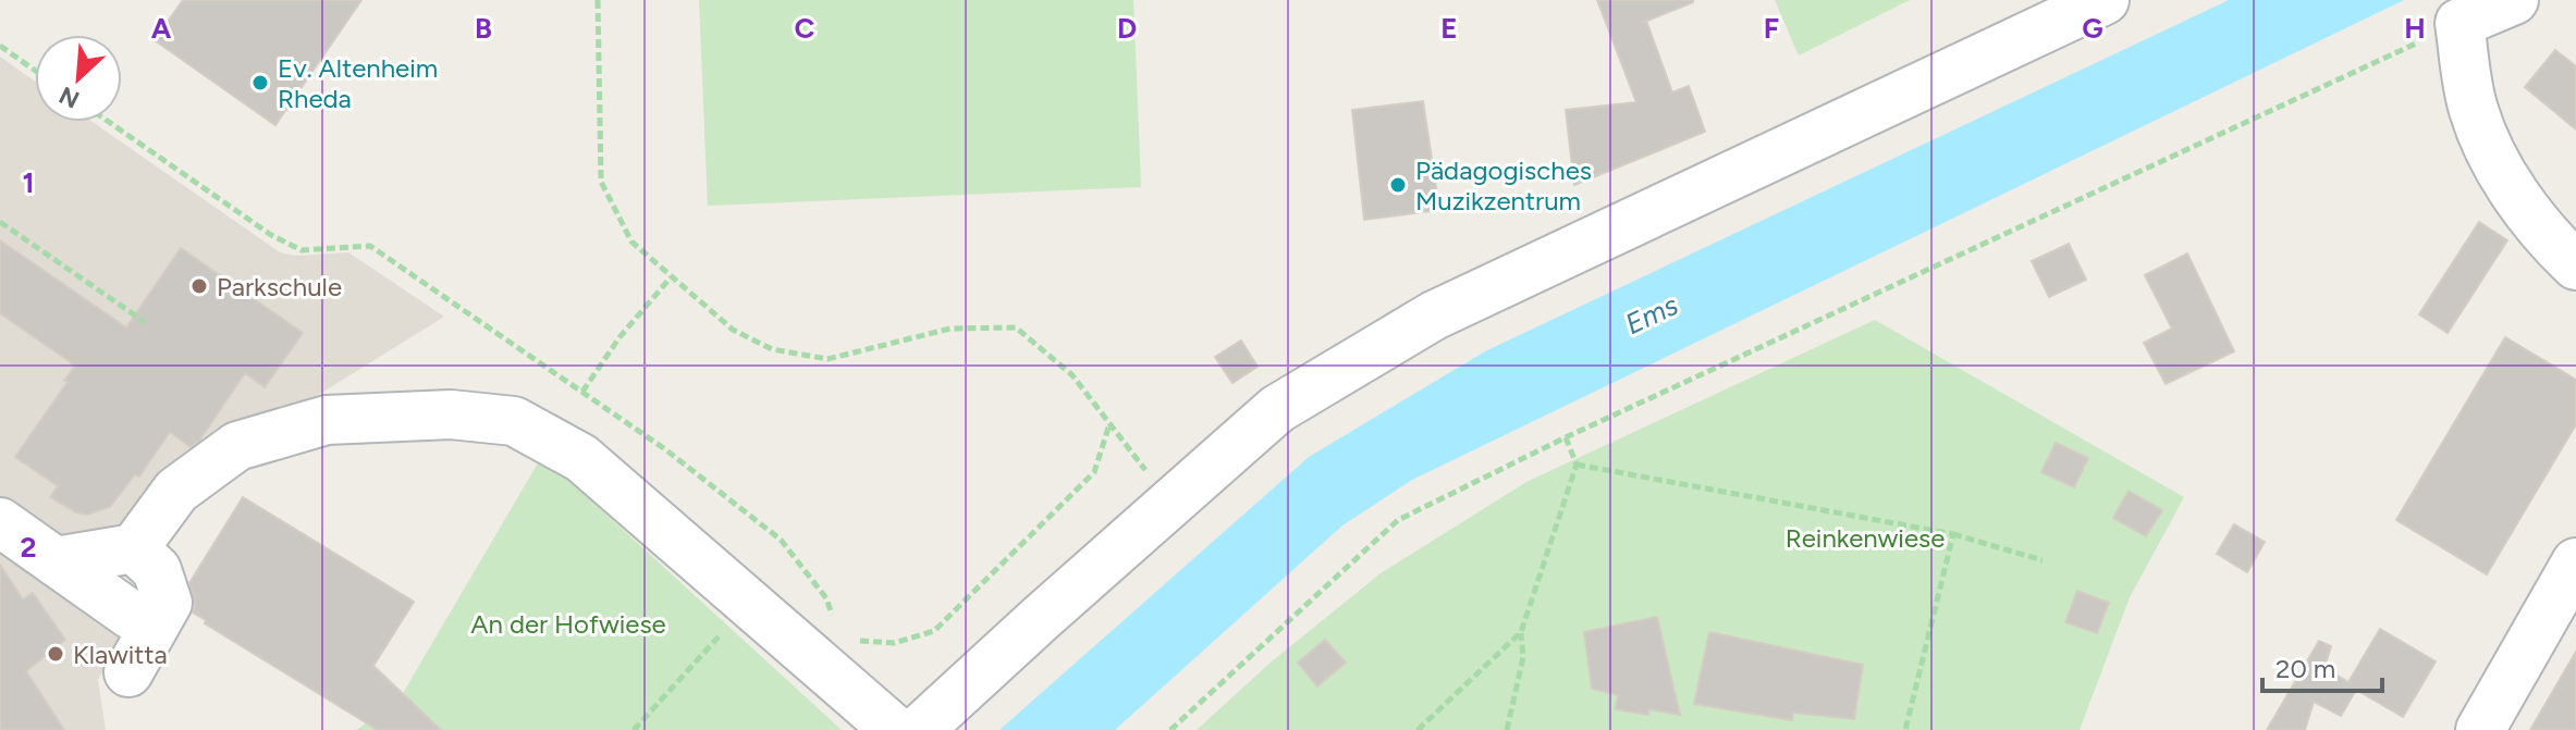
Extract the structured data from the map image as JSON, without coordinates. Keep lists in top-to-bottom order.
{
  "water": ["Ems"],
  "parks": ["Reinkenwiese", "An der Hofwiese"],
  "places": [
    "Ev. Altenheim Rheda",
    "Pädagogisches Muzikzentrum",
    "Parkschule",
    "Klawitta"
  ],
  "scale_bar": "20 m",
  "north": "bottom left",
  "grid": {
    "columns": [
      "A",
      "B",
      "C",
      "D",
      "E",
      "F",
      "G",
      "H"
    ],
    "rows": ["1", "2"]
  }
}
